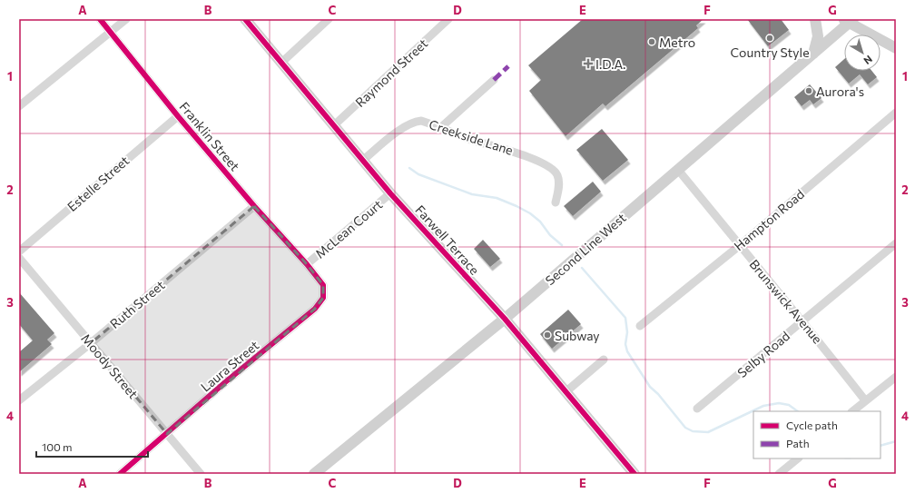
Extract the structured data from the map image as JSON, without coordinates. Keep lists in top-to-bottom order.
{
  "streets": {
    "main road": ["Farwell Terrace", "Second Line West"],
    "street": [
      "Raymond Street",
      "Franklin Street",
      "Creekside Lane",
      "Estelle Street",
      "Hampton Road",
      "McLean Court",
      "Brunswick Avenue",
      "Ruth Street",
      "Selby Road",
      "Moody Street",
      "Laura Street"
    ]
  },
  "crossings": [
    ["Raymond Street", "Farwell Terrace"],
    ["Franklin Street", "Estelle Street"],
    ["Franklin Street", "McLean Court"],
    ["Franklin Street", "Ruth Street"],
    ["Franklin Street", "Laura Street"],
    ["Creekside Lane", "Farwell Terrace"],
    ["Hampton Road", "Brunswick Avenue"],
    ["McLean Court", "Farwell Terrace"],
    ["McLean Court", "Laura Street"],
    ["Farwell Terrace", "Second Line West"],
    ["Second Line West", "Brunswick Avenue"],
    ["Brunswick Avenue", "Selby Road"],
    ["Ruth Street", "Moody Street"],
    ["Moody Street", "Laura Street"]
  ],
  "places": {
    "other": [
      "Country Style",
      "Metro",
      "Aurora's",
      "Subway"
    ],
    "health": ["I.D.A."]
  },
  "legend": ["Cycle path", "Path"],
  "scale_bar": "100 m",
  "north": "bottom right",
  "grid": {
    "columns": [
      "A",
      "B",
      "C",
      "D",
      "E",
      "F",
      "G"
    ],
    "rows": [
      "1",
      "2",
      "3",
      "4"
    ]
  }
}
